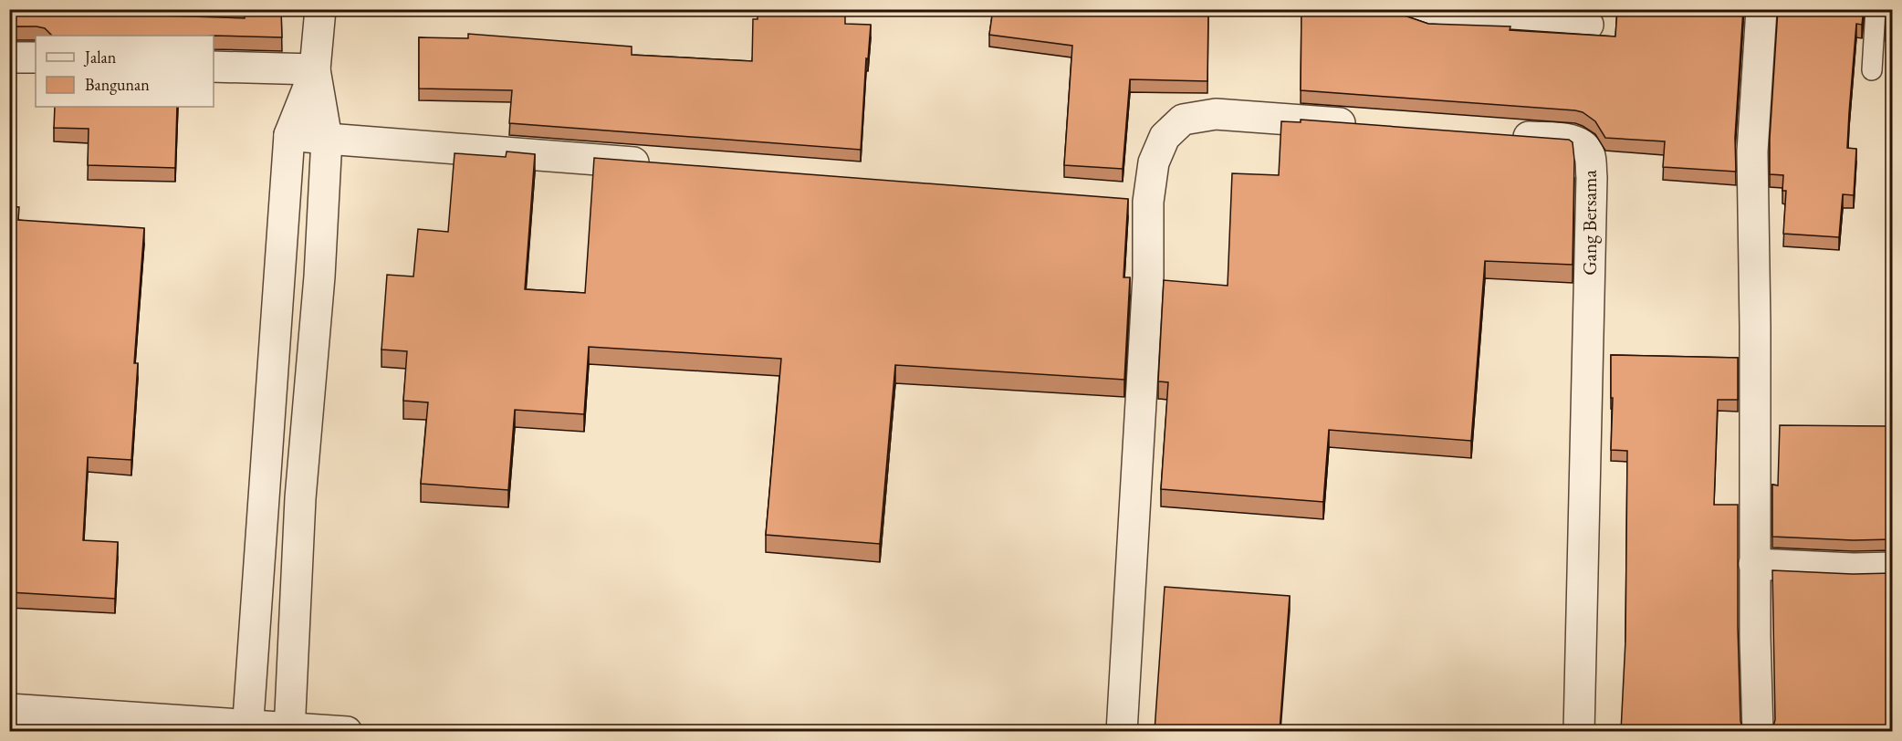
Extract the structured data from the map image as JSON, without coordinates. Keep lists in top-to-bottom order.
{
  "streets": {
    "street": ["Gang Bersama"]
  },
  "legend": ["Jalan", "Bangunan"]
}
